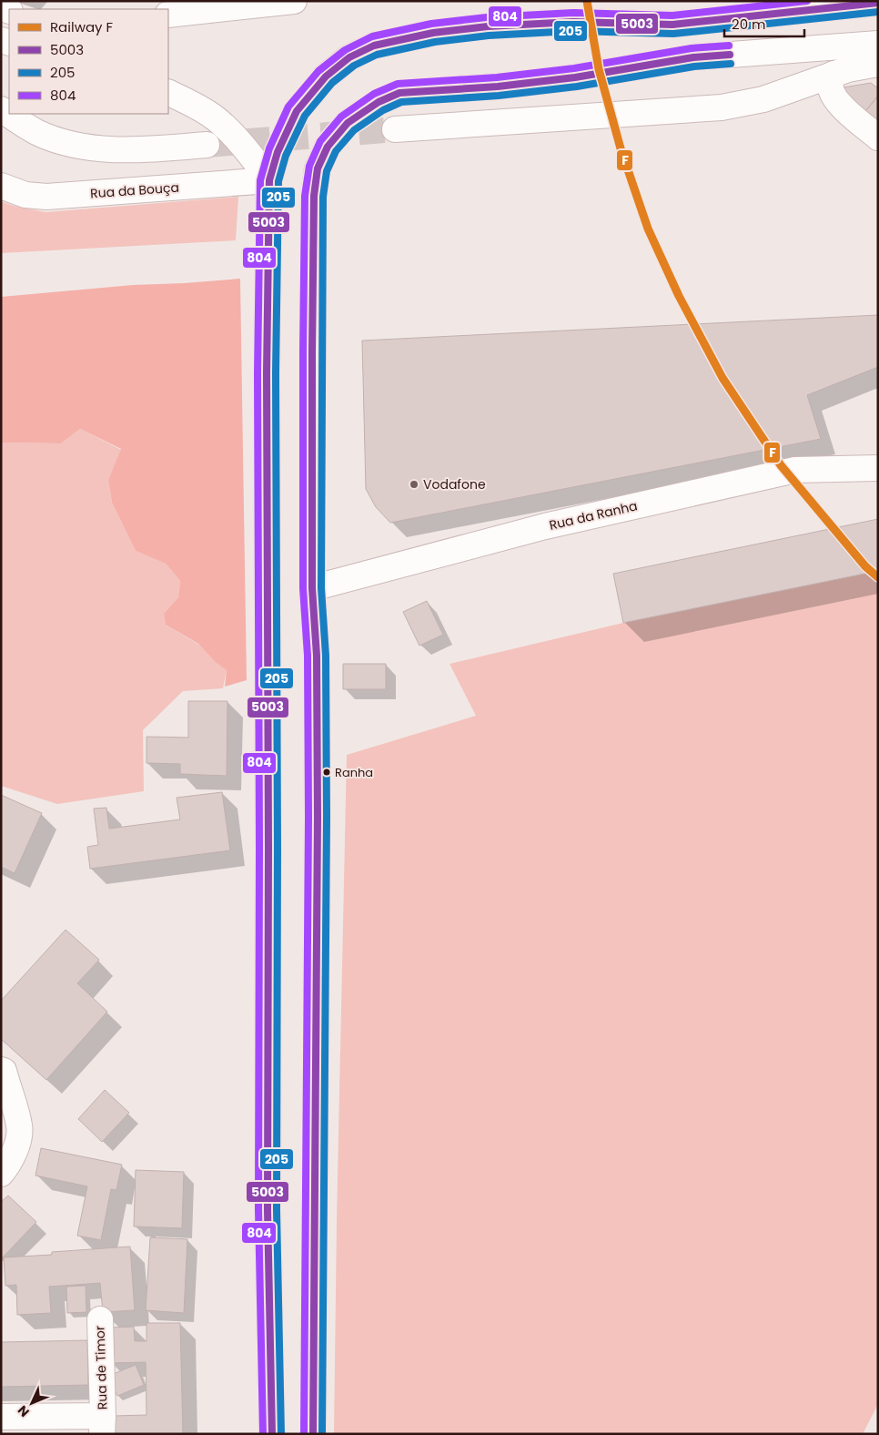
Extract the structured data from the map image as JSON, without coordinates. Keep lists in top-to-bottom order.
{
  "streets": {
    "main road": ["Rua da Bouça", "Rua da Ranha", "Rua de Timor"]
  },
  "places": ["Vodafone", "Ranha"],
  "lines": [
    "rail line F",
    "transit line 804",
    "transit line 5003",
    "transit line 205"
  ],
  "legend": [
    "Railway F",
    "5003",
    "205",
    "804"
  ],
  "scale_bar": "20 m",
  "north": "bottom left"
}
